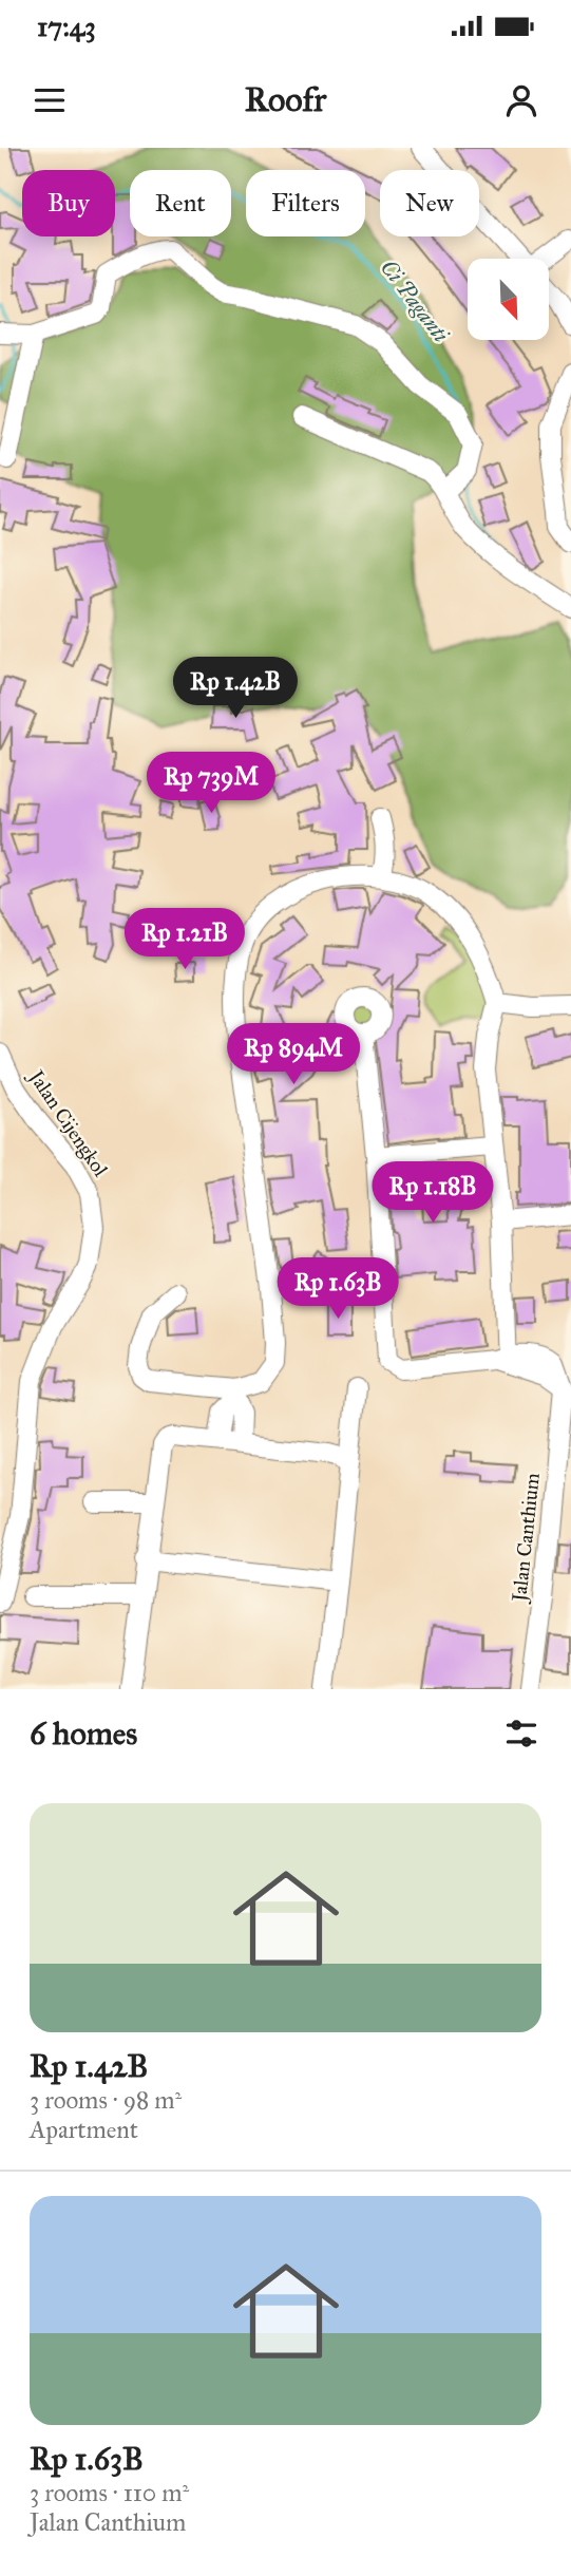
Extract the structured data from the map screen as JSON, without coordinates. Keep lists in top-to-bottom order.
{
  "streets": {
    "street": ["Jalan Cijengkol", "Jalan Canthium"]
  },
  "water": ["Ci Paganti"],
  "north": "bottom right",
  "page": {
    "status": "17:43",
    "header": "Roofr",
    "chip": [
      "Buy",
      "Rent",
      "Filters",
      "New"
    ],
    "price": [
      "Rp 1.42B",
      "Rp 739M",
      "Rp 1.21B",
      "Rp 894M",
      "Rp 1.18B",
      "Rp 1.63B"
    ],
    "heading": "6 homes",
    "list": [
      {
        "name": "Rp 1.42B",
        "note": "3 rooms · 98 m² · Apartment"
      },
      {
        "name": "Rp 1.63B",
        "note": "3 rooms · 110 m² · Jalan Canthium"
      }
    ]
  }
}
